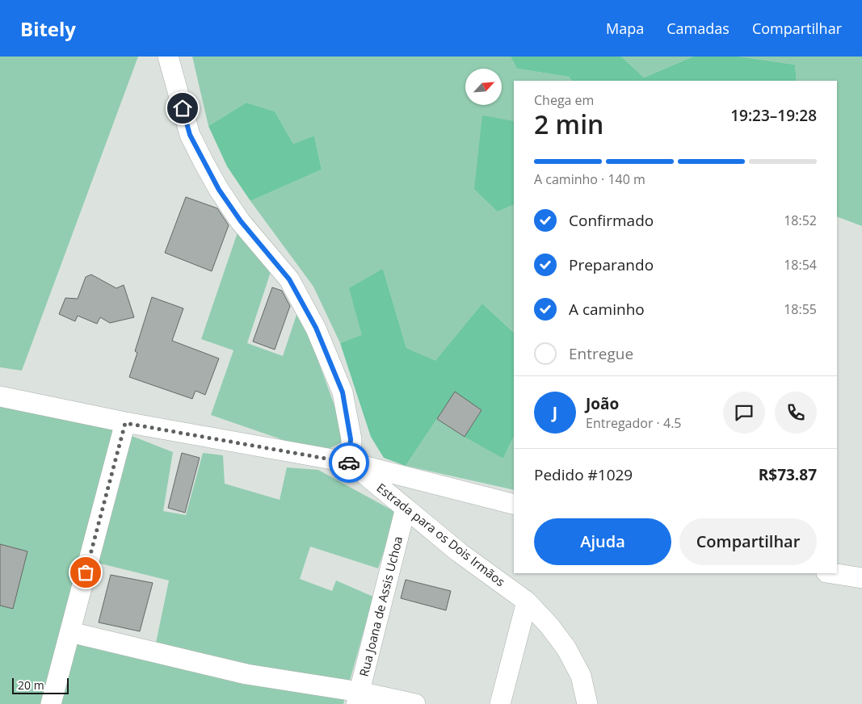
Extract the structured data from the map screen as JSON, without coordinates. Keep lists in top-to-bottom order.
{
  "streets": {
    "street": ["Estrada para os Dois Irmãos", "Rua Joana de Assis Uchoa"]
  },
  "crossings": [
    ["Estrada para os Dois Irmãos", "Rua Joana de Assis Uchoa"]
  ],
  "scale_bar": "20 m",
  "north": "top right",
  "page": {
    "header": "Bitely",
    "nav": ["Mapa", "Camadas", "Compartilhar"],
    "heading": ["2 min", "Chega em", "19:23–19:28"],
    "panel": [
      "João",
      "Entregador · 4.5",
      "Pedido #1029",
      "R$73.87"
    ],
    "bar": "A caminho · 140 m",
    "list": [
      ["Confirmado", "18:52"],
      ["Preparando", "18:54"],
      ["A caminho", "18:55"],
      "Entregue"
    ],
    "round": "J",
    "buttons": ["Ajuda", "Compartilhar"],
    "scale": "20 m"
  }
}
